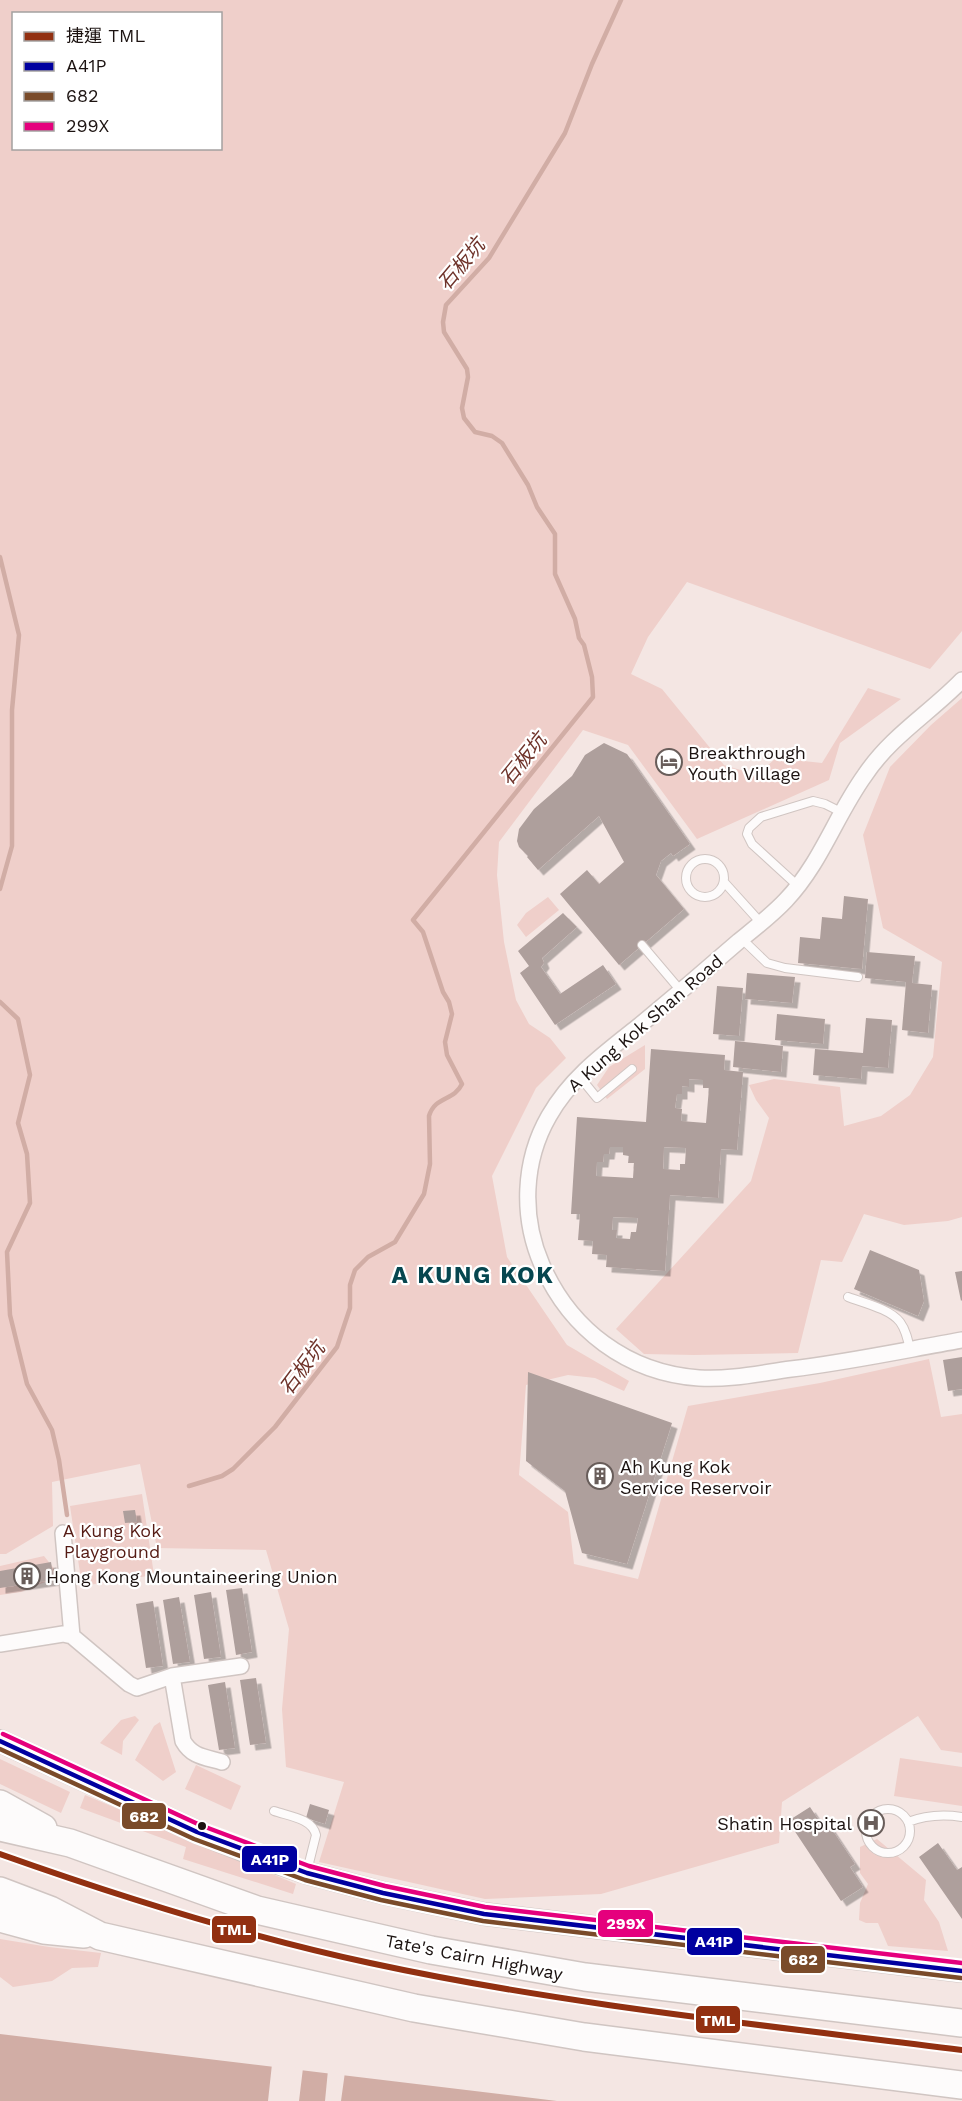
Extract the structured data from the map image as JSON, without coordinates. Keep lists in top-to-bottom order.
{
  "streets": {
    "highway": ["Tate's Cairn Highway"],
    "street": ["A Kung Kok Shan Road"]
  },
  "districts": ["A KUNG KOK"],
  "water": ["石板坑"],
  "parks": ["A Kung Kok Playground"],
  "places": {
    "hotel": ["Breakthrough Youth Village"],
    "building": ["Ah Kung Kok Service Reservoir", "Hong Kong Mountaineering Union"],
    "hospital": ["Shatin Hospital"]
  },
  "lines": [
    "transit line 299X",
    "transit line A41P",
    "transit line 682",
    "metro line TML"
  ],
  "legend": [
    "捷運 TML",
    "A41P",
    "682",
    "299X"
  ]
}
